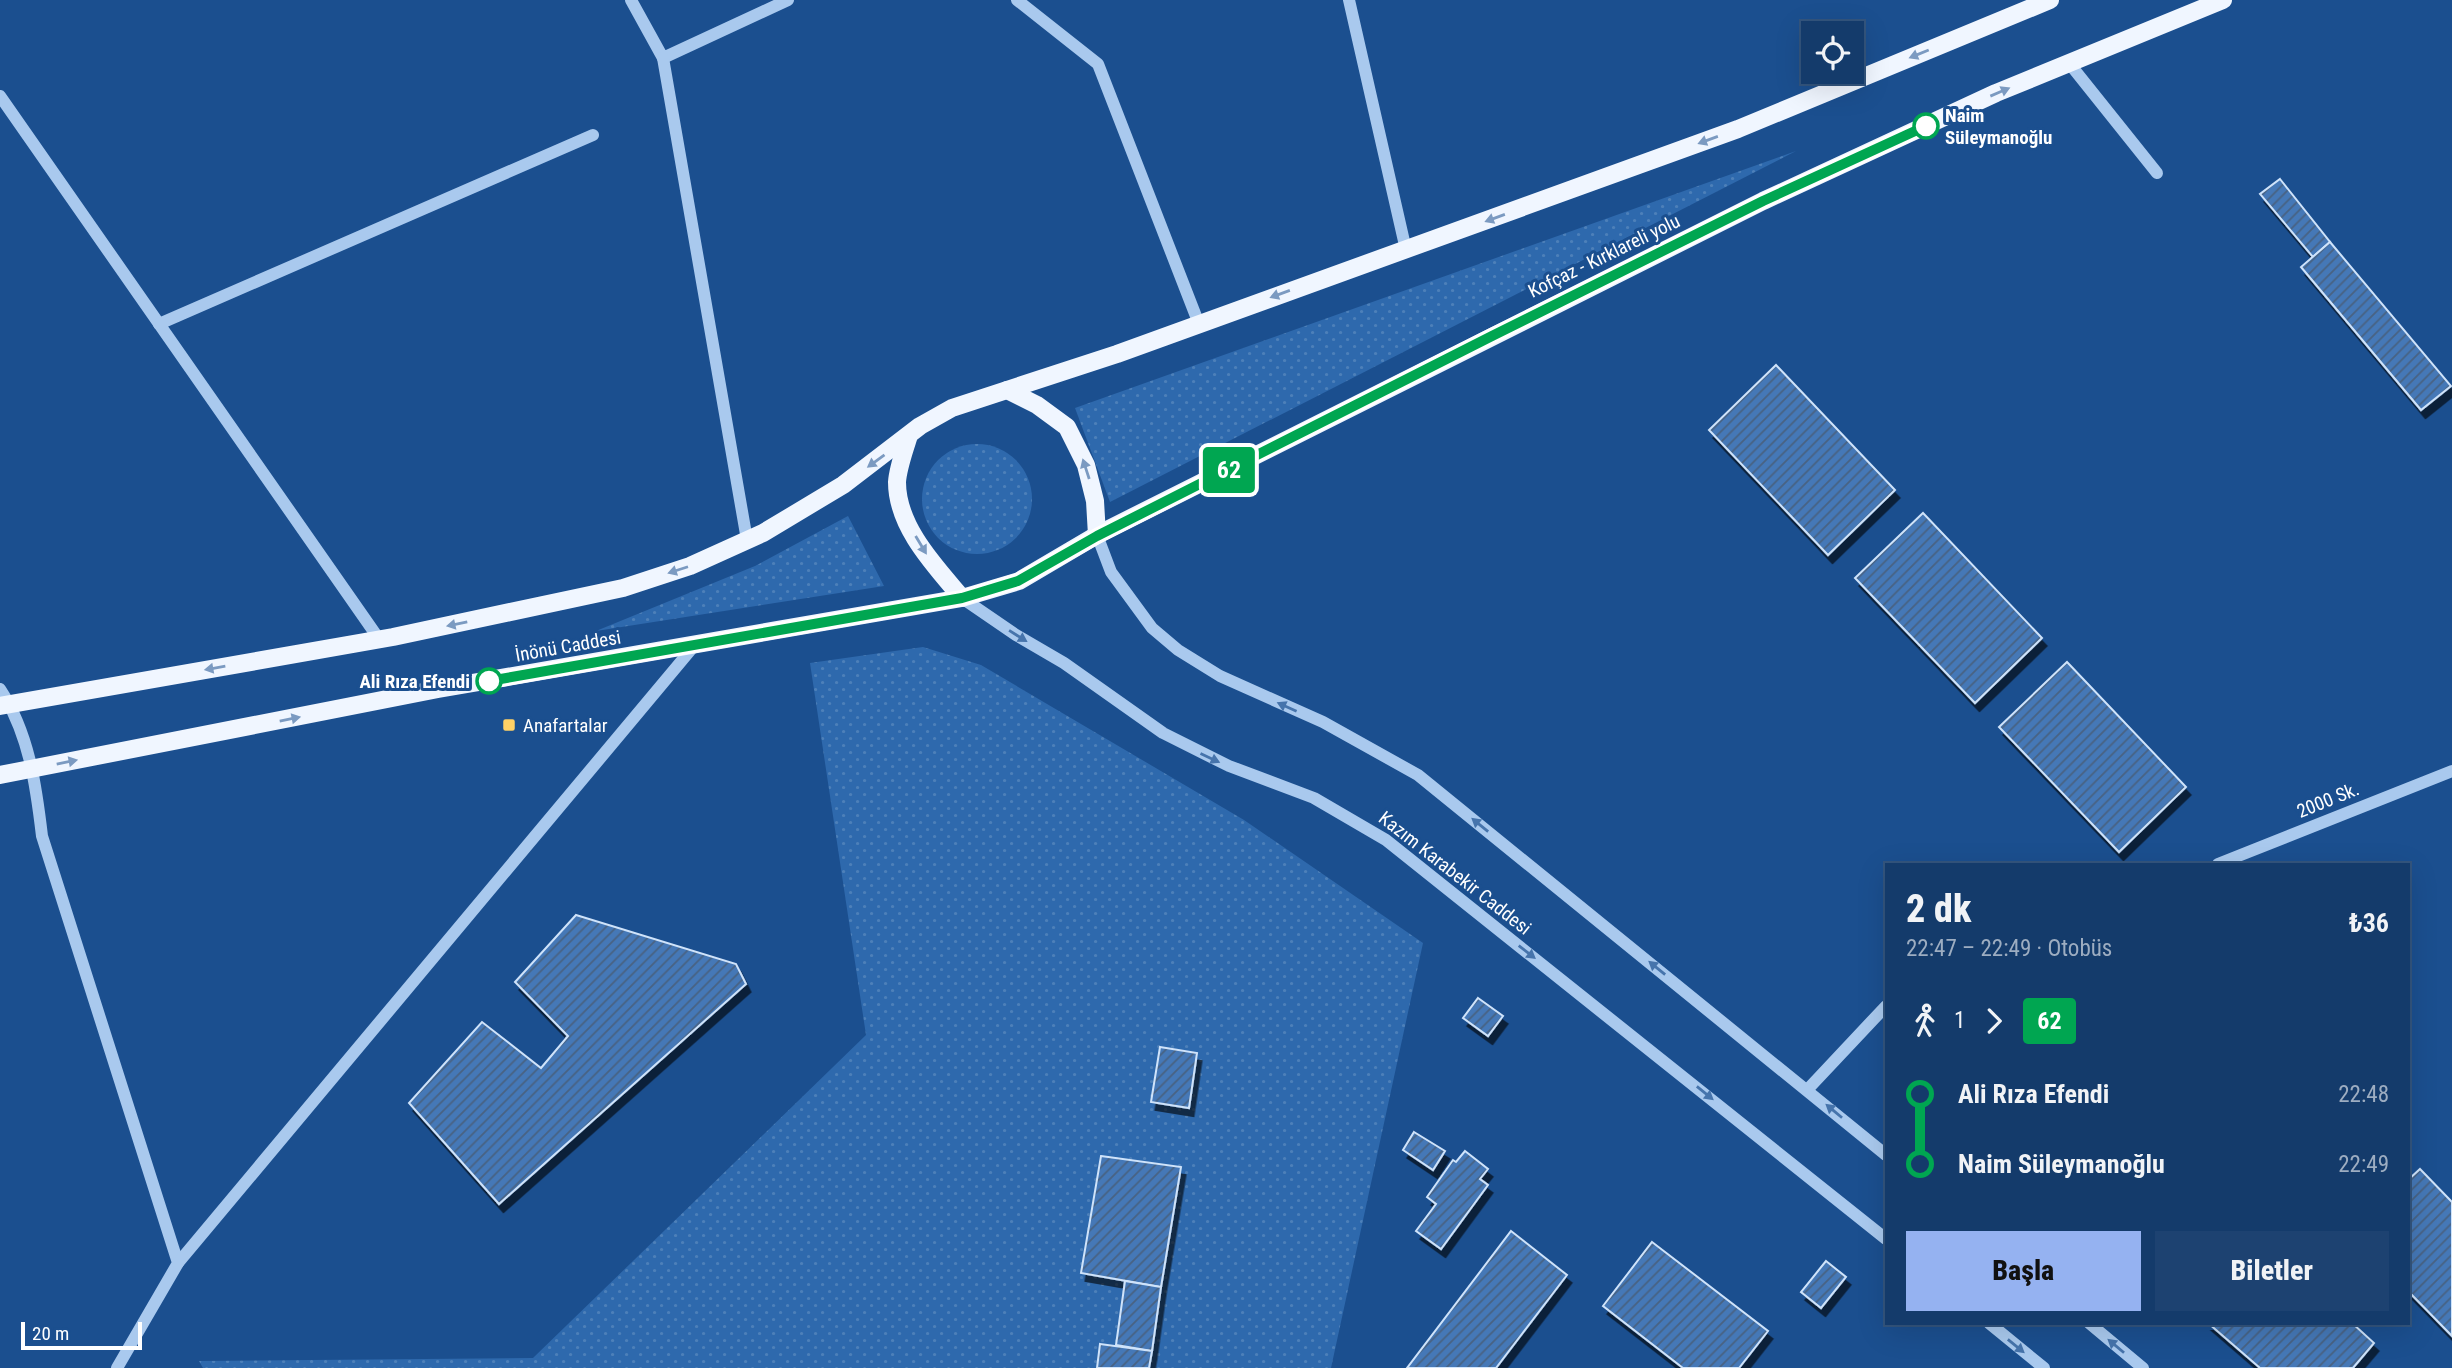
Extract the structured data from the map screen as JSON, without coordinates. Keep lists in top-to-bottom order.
{
  "streets": {
    "main road": ["Kofçaz - Kırklareli yolu", "İnönü Caddesi"],
    "street": ["2000 Sk.", "Kazım Karabekir Caddesi"]
  },
  "crossings": [
    ["Kofçaz - Kırklareli yolu", "İnönü Caddesi"],
    ["Kofçaz - Kırklareli yolu", "Kazım Karabekir Caddesi"],
    ["İnönü Caddesi", "Kazım Karabekir Caddesi"]
  ],
  "places": {
    "other": ["Naim Süleymanoğlu", "Ali Rıza Efendi"],
    "transit": ["Anafartalar"]
  },
  "lines": ["bus line 62"],
  "scale_bar": "20 m",
  "page": {
    "on_map": "62",
    "heading": ["2 dk", "22:47 – 22:49 · Otobüs", "₺36"],
    "legs": ["1", "62"],
    "list": [
      {
        "name": "Ali Rıza Efendi",
        "value": "22:48"
      },
      {
        "name": "Naim Süleymanoğlu",
        "value": "22:49"
      }
    ],
    "buttons": ["Başla", "Biletler"],
    "scale": "20 m"
  }
}
